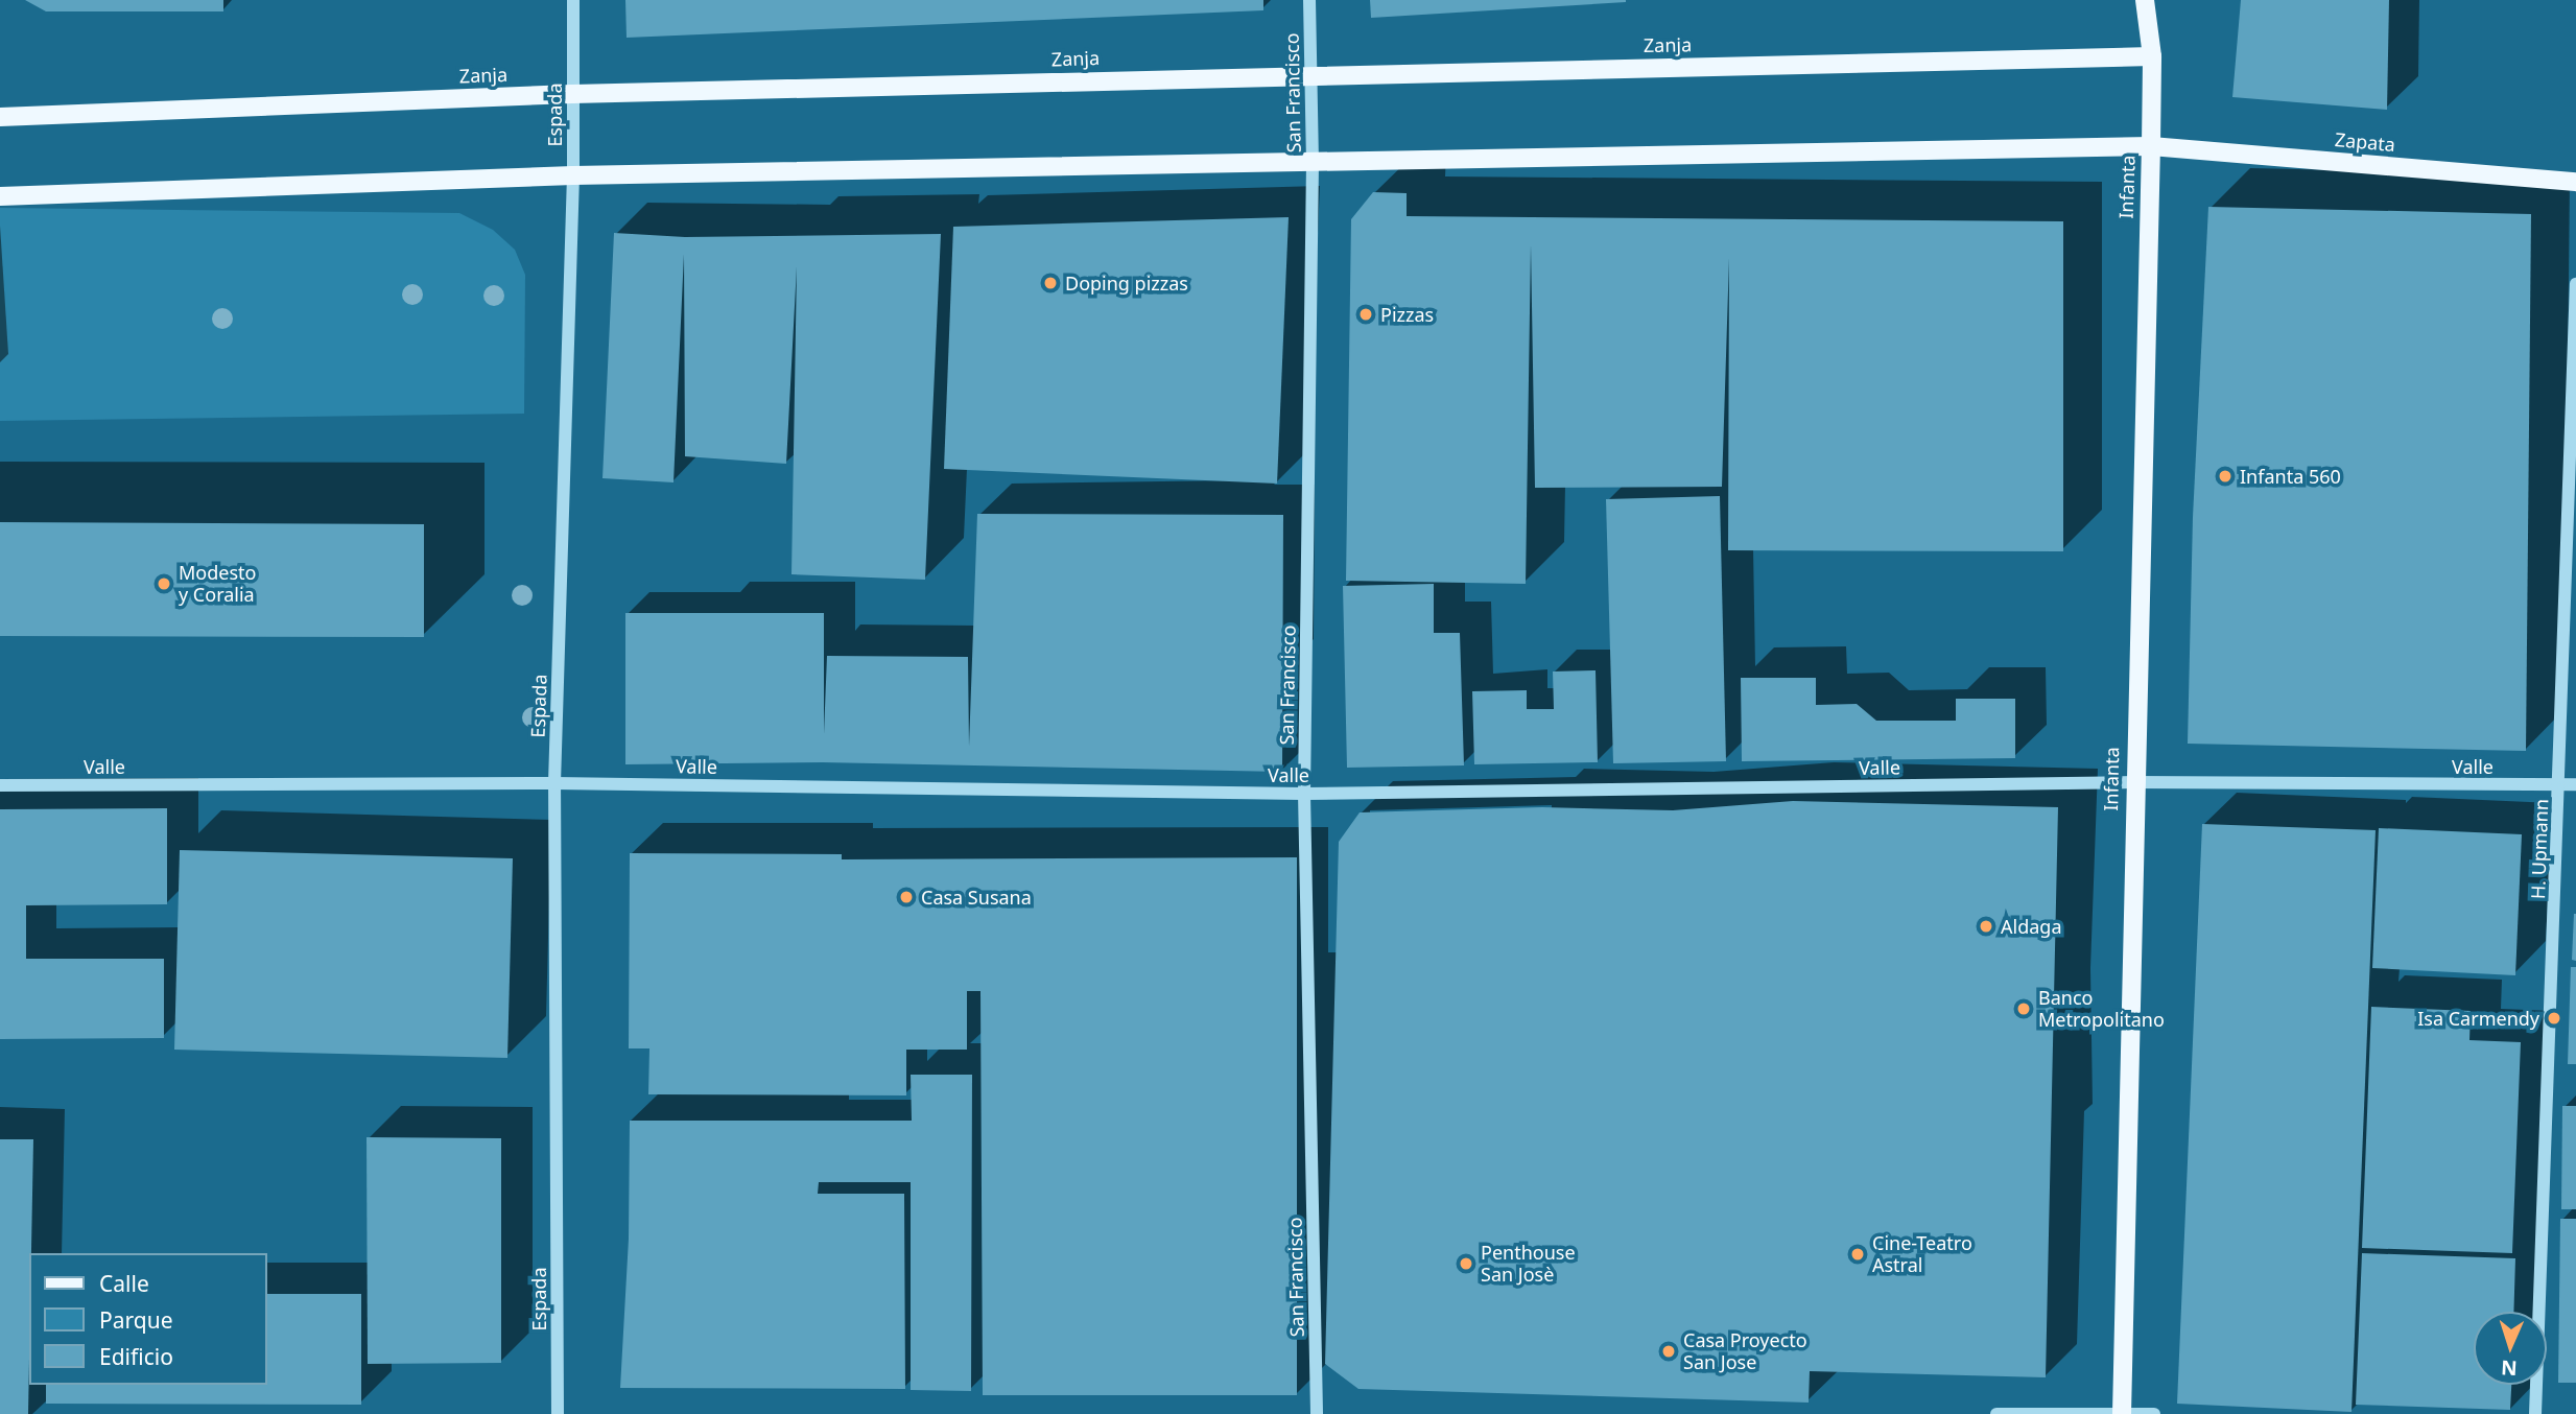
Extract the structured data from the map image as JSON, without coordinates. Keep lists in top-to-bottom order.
{
  "streets": {
    "main road": ["Zanja", "Zapata", "Infanta"],
    "street": [
      "San Francisco",
      "Espada",
      "Valle",
      "H. Upmann"
    ]
  },
  "crossings": [
    ["Zanja", "San Francisco"],
    ["Zanja", "Espada"],
    ["Zanja", "Infanta"],
    ["San Francisco", "Valle"],
    ["Espada", "Valle"],
    ["Zapata", "Infanta"],
    ["Infanta", "Valle"],
    ["Valle", "H. Upmann"]
  ],
  "places": [
    "Doping pizzas",
    "Pizzas",
    "Infanta 560",
    "Modesto y Coralia",
    "Casa Susana",
    "Aldaga",
    "Banco Metropolitano",
    "Isa Carmendy",
    "Cine-Teatro Astral",
    "Penthouse San Josè",
    "Casa Proyecto San Jose"
  ],
  "legend": ["Calle", "Parque", "Edificio"],
  "north": "bottom"
}
